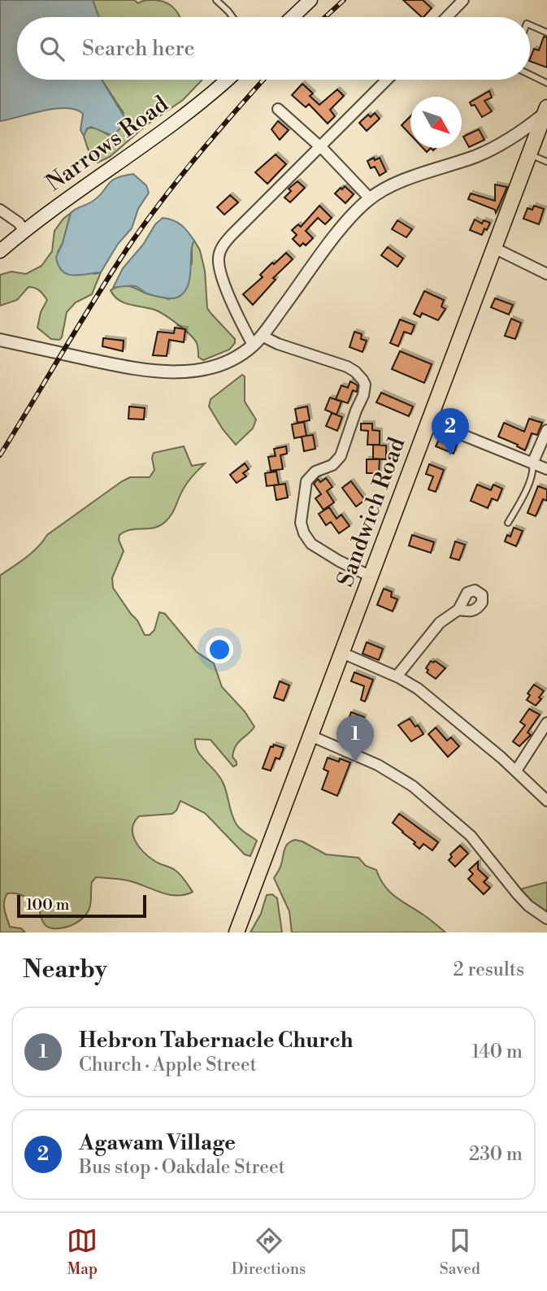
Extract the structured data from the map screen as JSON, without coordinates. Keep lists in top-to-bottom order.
{
  "streets": {
    "main road": ["Narrows Road", "Sandwich Road"]
  },
  "scale_bar": "100 m",
  "north": "bottom right",
  "page": {
    "search": "Search here",
    "pins": ["2", "1"],
    "scale": "100 m",
    "heading": ["Nearby", "2 results"],
    "list": [
      {
        "mark": "1",
        "name": "Hebron Tabernacle Church",
        "note": "Church · Apple Street",
        "value": "140 m"
      },
      {
        "mark": "2",
        "name": "Agawam Village",
        "note": "Bus stop · Oakdale Street",
        "value": "230 m"
      }
    ],
    "nav": ["Map", "Directions", "Saved"]
  }
}
